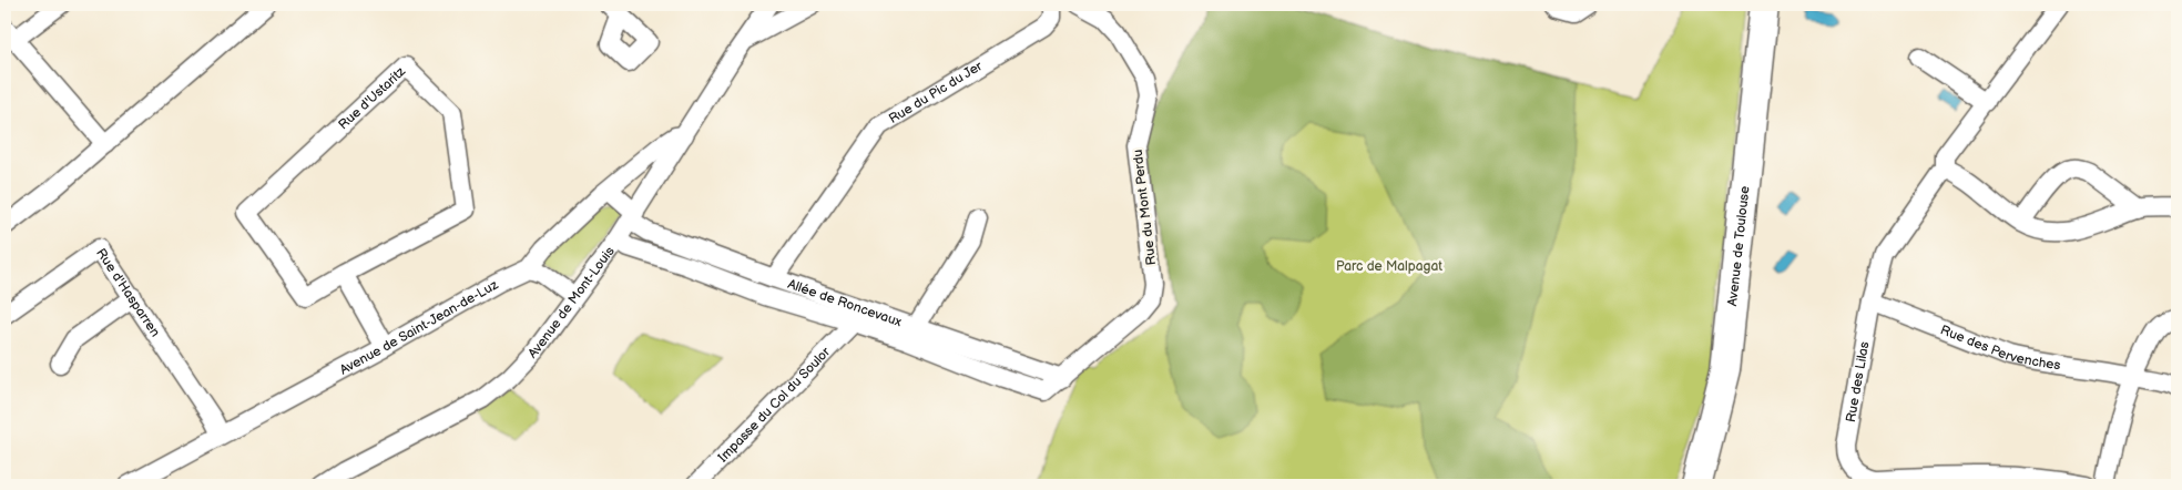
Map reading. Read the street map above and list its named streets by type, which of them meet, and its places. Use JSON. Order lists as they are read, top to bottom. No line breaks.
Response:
{"streets":{"main road":["Avenue de Toulouse"],"street":["Rue du Pic du Jer","Rue d'Ustaritz","Rue du Mont Perdu","Rue d'Hasparren","Avenue de Mont-Louis","Allée de Roncevaux","Avenue de Saint-Jean-de-Luz","Rue des Pervenches","Rue des Lilas","Impasse du Col du Soulor"]},"crossings":[["Rue du Pic du Jer","Allée de Roncevaux"],["Rue du Mont Perdu","Allée de Roncevaux"],["Rue d'Hasparren","Avenue de Saint-Jean-de-Luz"],["Avenue de Mont-Louis","Allée de Roncevaux"],["Avenue de Mont-Louis","Avenue de Saint-Jean-de-Luz"],["Allée de Roncevaux","Avenue de Saint-Jean-de-Luz"],["Allée de Roncevaux","Impasse du Col du Soulor"],["Rue des Pervenches","Rue des Lilas"]],"parks":["Parc de Malpagat"]}
